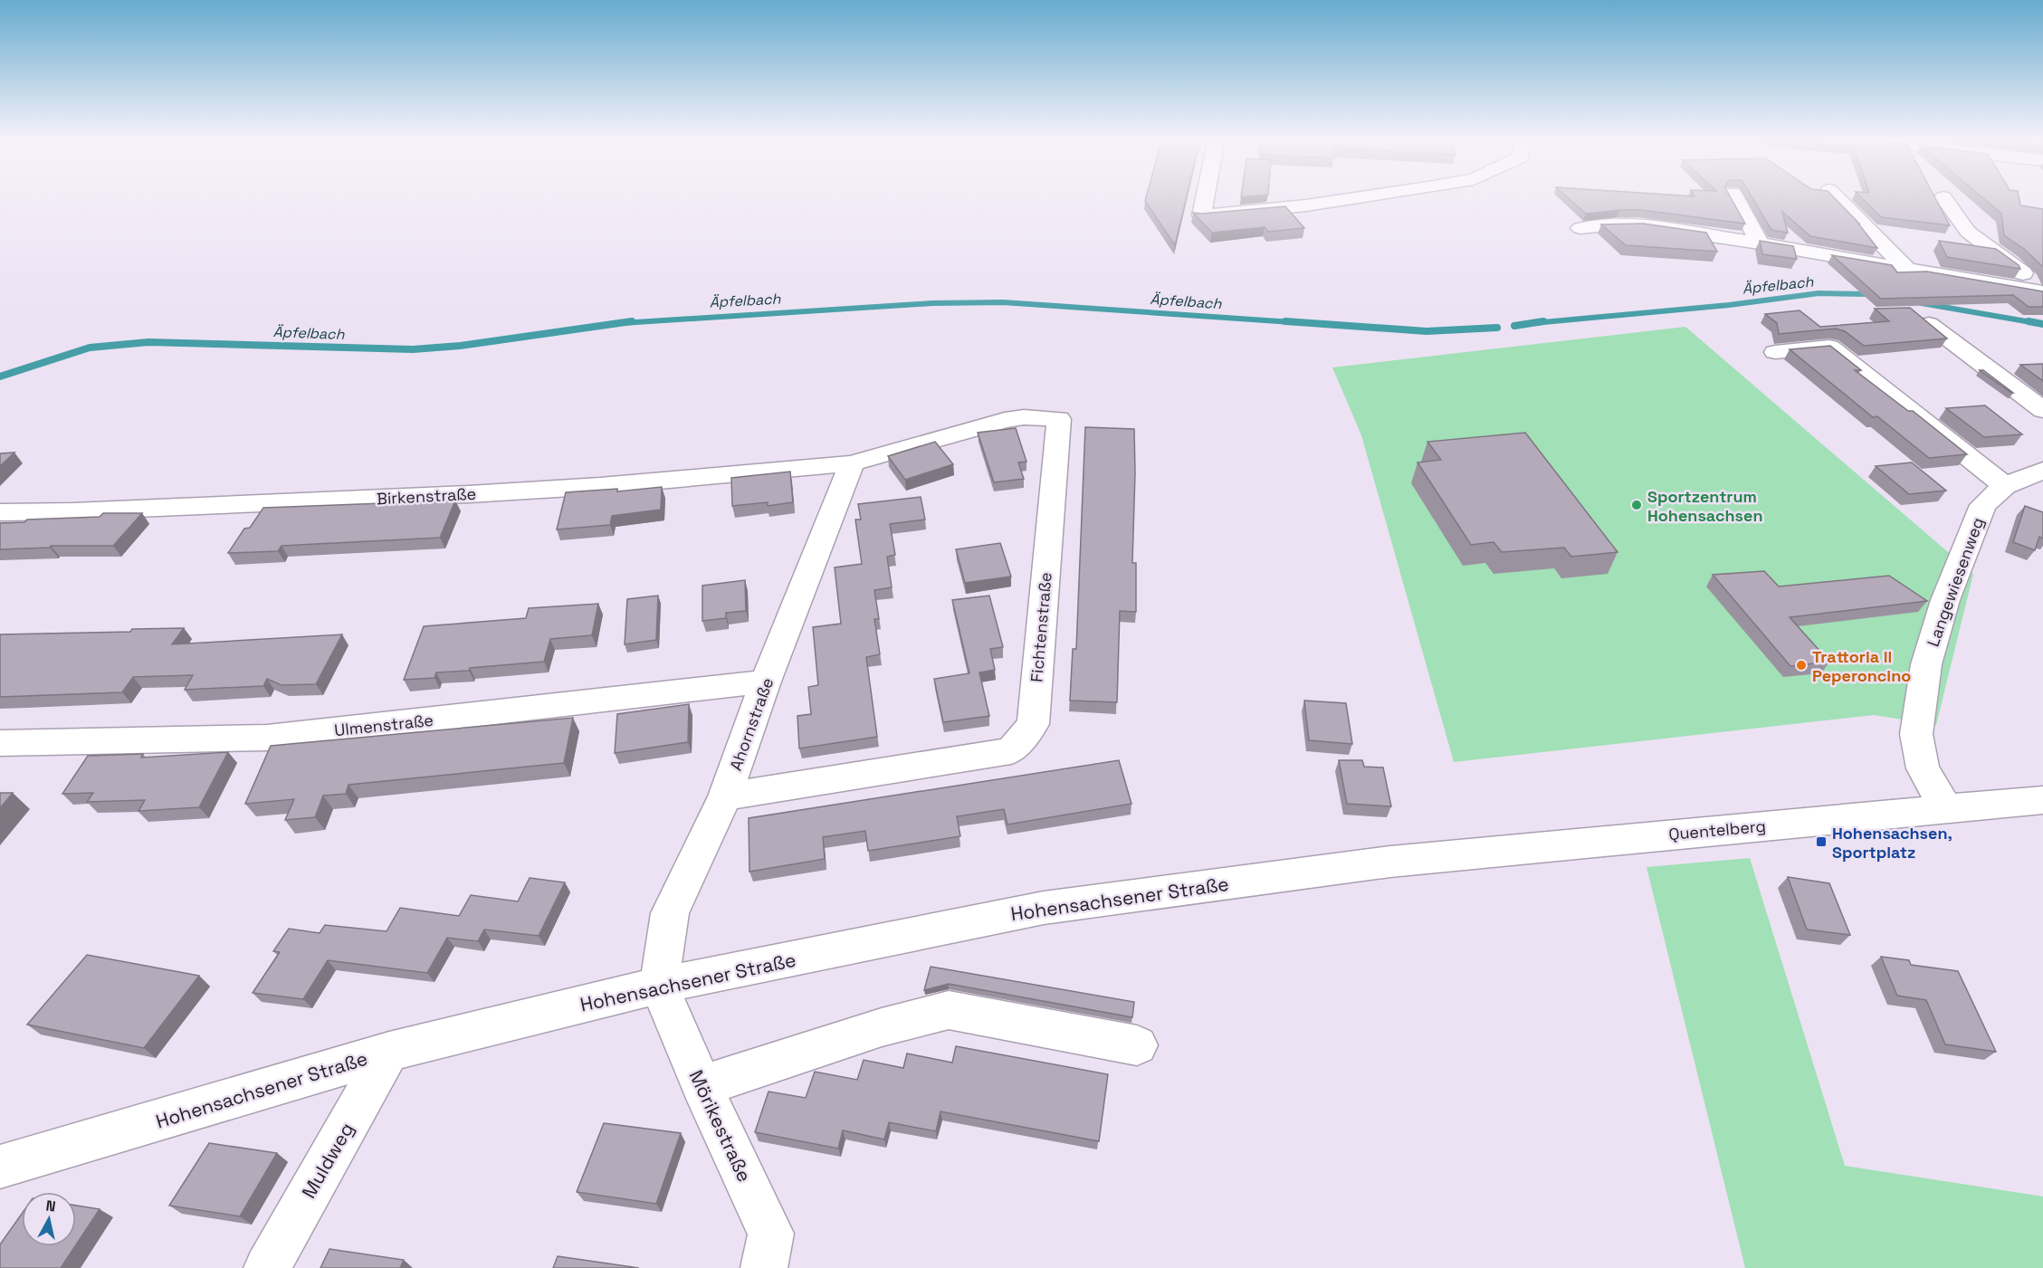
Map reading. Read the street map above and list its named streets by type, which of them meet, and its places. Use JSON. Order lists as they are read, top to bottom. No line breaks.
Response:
{"streets":{"street":["Birkenstraße","Langewiesenweg","Fichtenstraße","Ahornstraße","Ulmenstraße","Quentelberg","Hohensachsener Straße","Mörikestraße","Muldweg"]},"crossings":[["Birkenstraße","Fichtenstraße"],["Birkenstraße","Ahornstraße"],["Langewiesenweg","Quentelberg"],["Fichtenstraße","Ahornstraße"],["Ahornstraße","Ulmenstraße"],["Ahornstraße","Hohensachsener Straße"],["Ahornstraße","Mörikestraße"],["Quentelberg","Hohensachsener Straße"],["Hohensachsener Straße","Mörikestraße"],["Hohensachsener Straße","Muldweg"]],"water":["Äpfelbach"],"places":{"other":["Sportzentrum Hohensachsen","Trattoria il Peperoncino"],"transit":["Hohensachsen, Sportplatz"]},"north":"top"}
